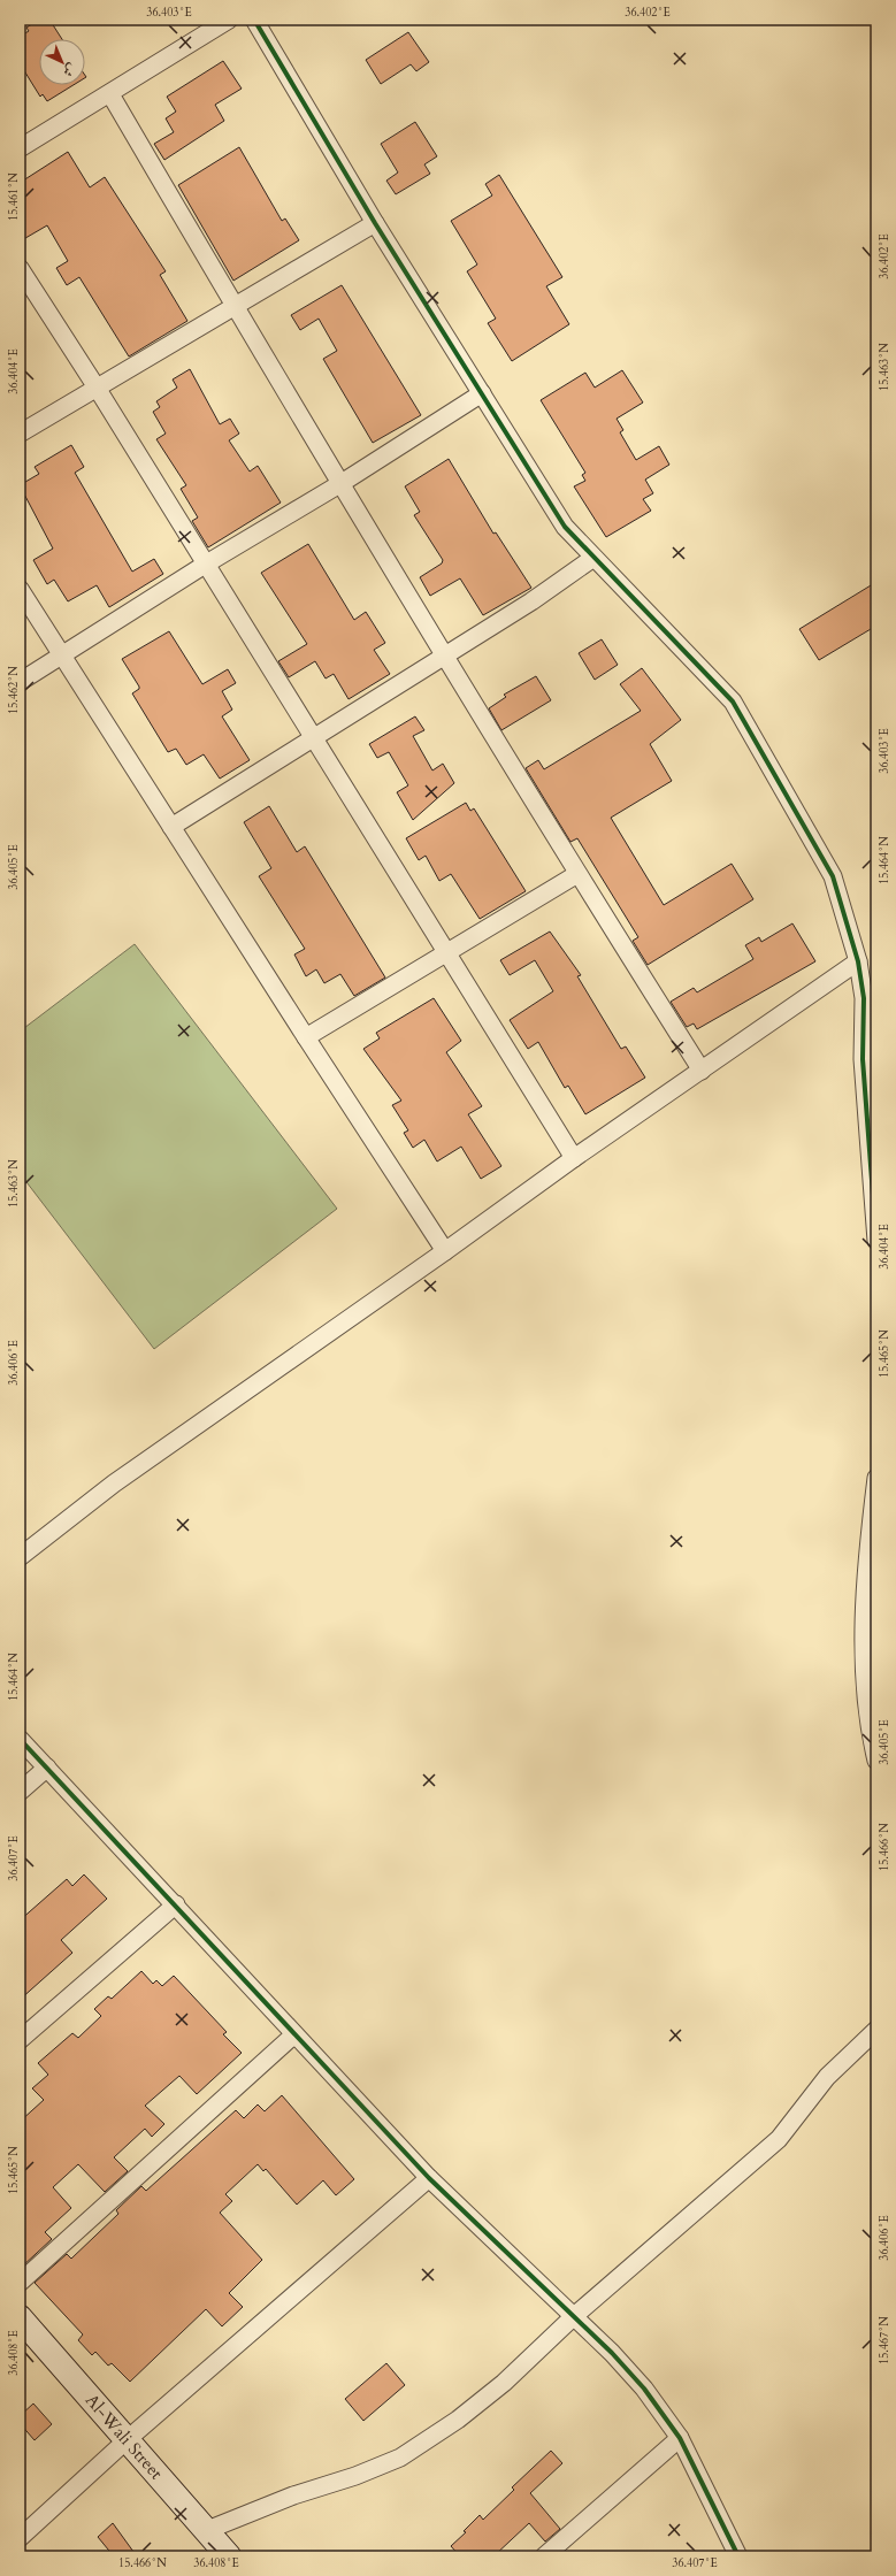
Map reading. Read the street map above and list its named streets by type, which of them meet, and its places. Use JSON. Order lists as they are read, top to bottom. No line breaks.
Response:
{"streets":{"main road":["Al-Wali Street"]},"north":"bottom right","coordinates":["36.403°E","36.402°E","15.461°N","15.463°N","36.404°E","15.462°N","15.464°N","36.405°E","15.465°N","36.406°E","15.466°N","36.407°E","15.467°N","36.408°E"]}
